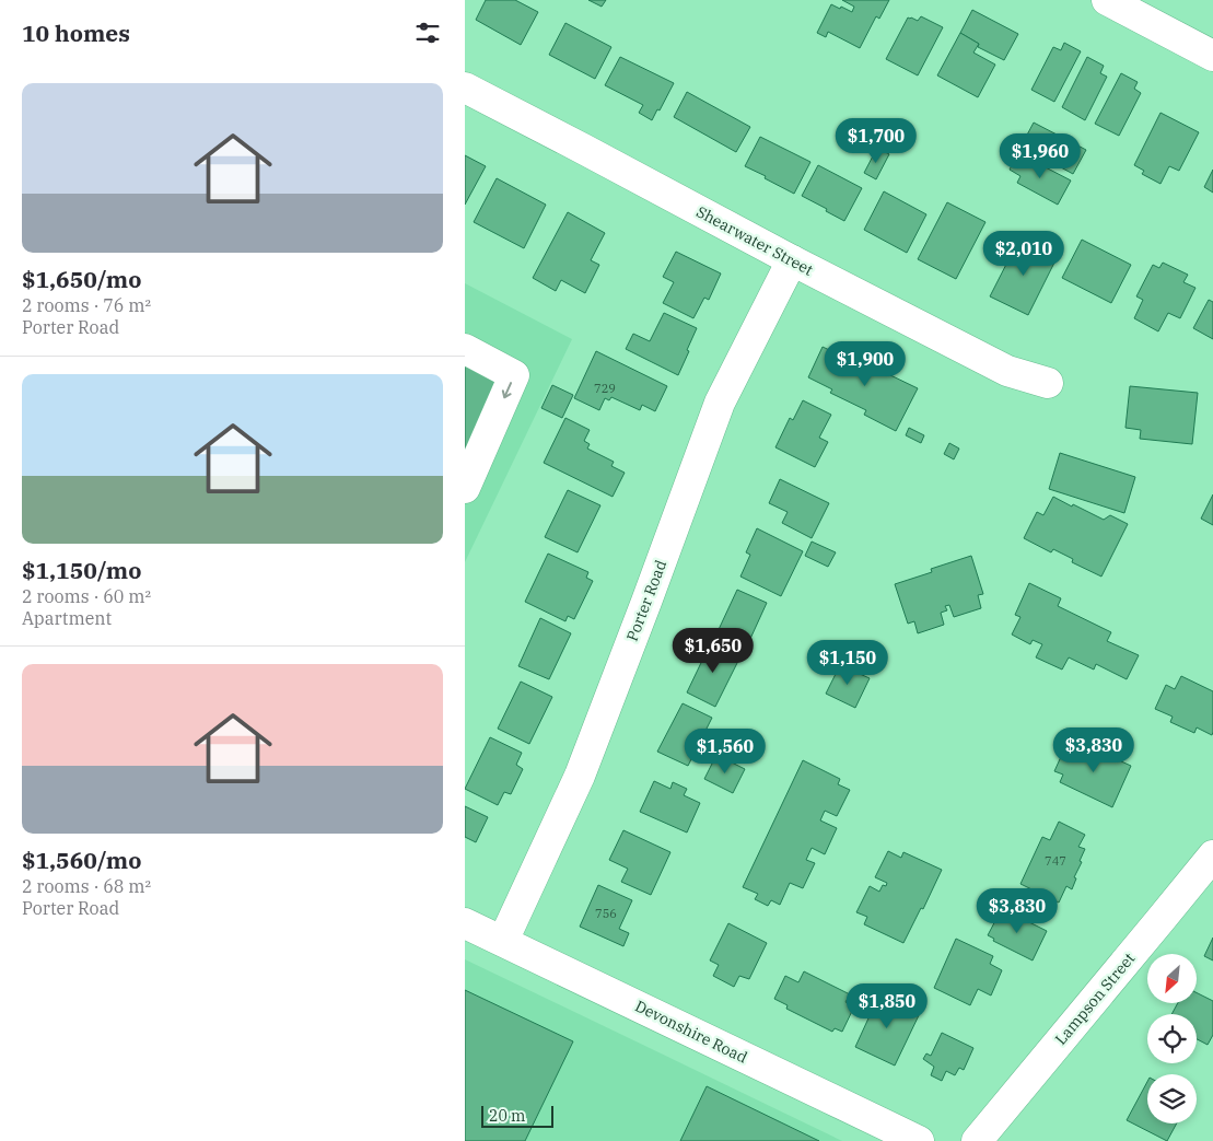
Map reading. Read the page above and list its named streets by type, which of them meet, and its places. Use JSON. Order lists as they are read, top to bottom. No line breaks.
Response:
{"streets":{"street":["Shearwater Street","Porter Road","Lampson Street","Devonshire Road"]},"crossings":[["Shearwater Street","Porter Road"],["Porter Road","Devonshire Road"]],"house_numbers":["729","747","756"],"scale_bar":"20 m","north":"bottom left","page":{"heading":"10 homes","list":[{"name":"$1,650/mo","note":"2 rooms · 76 m² · Porter Road"},{"name":"$1,150/mo","note":"2 rooms · 60 m² · Apartment"},{"name":"$1,560/mo","note":"2 rooms · 68 m² · Porter Road"}],"price":["$1,700","$1,960","$2,010","$1,900","$1,650","$1,150","$3,830","$1,560","$3,830","$1,850"],"scale":"20 m"}}
